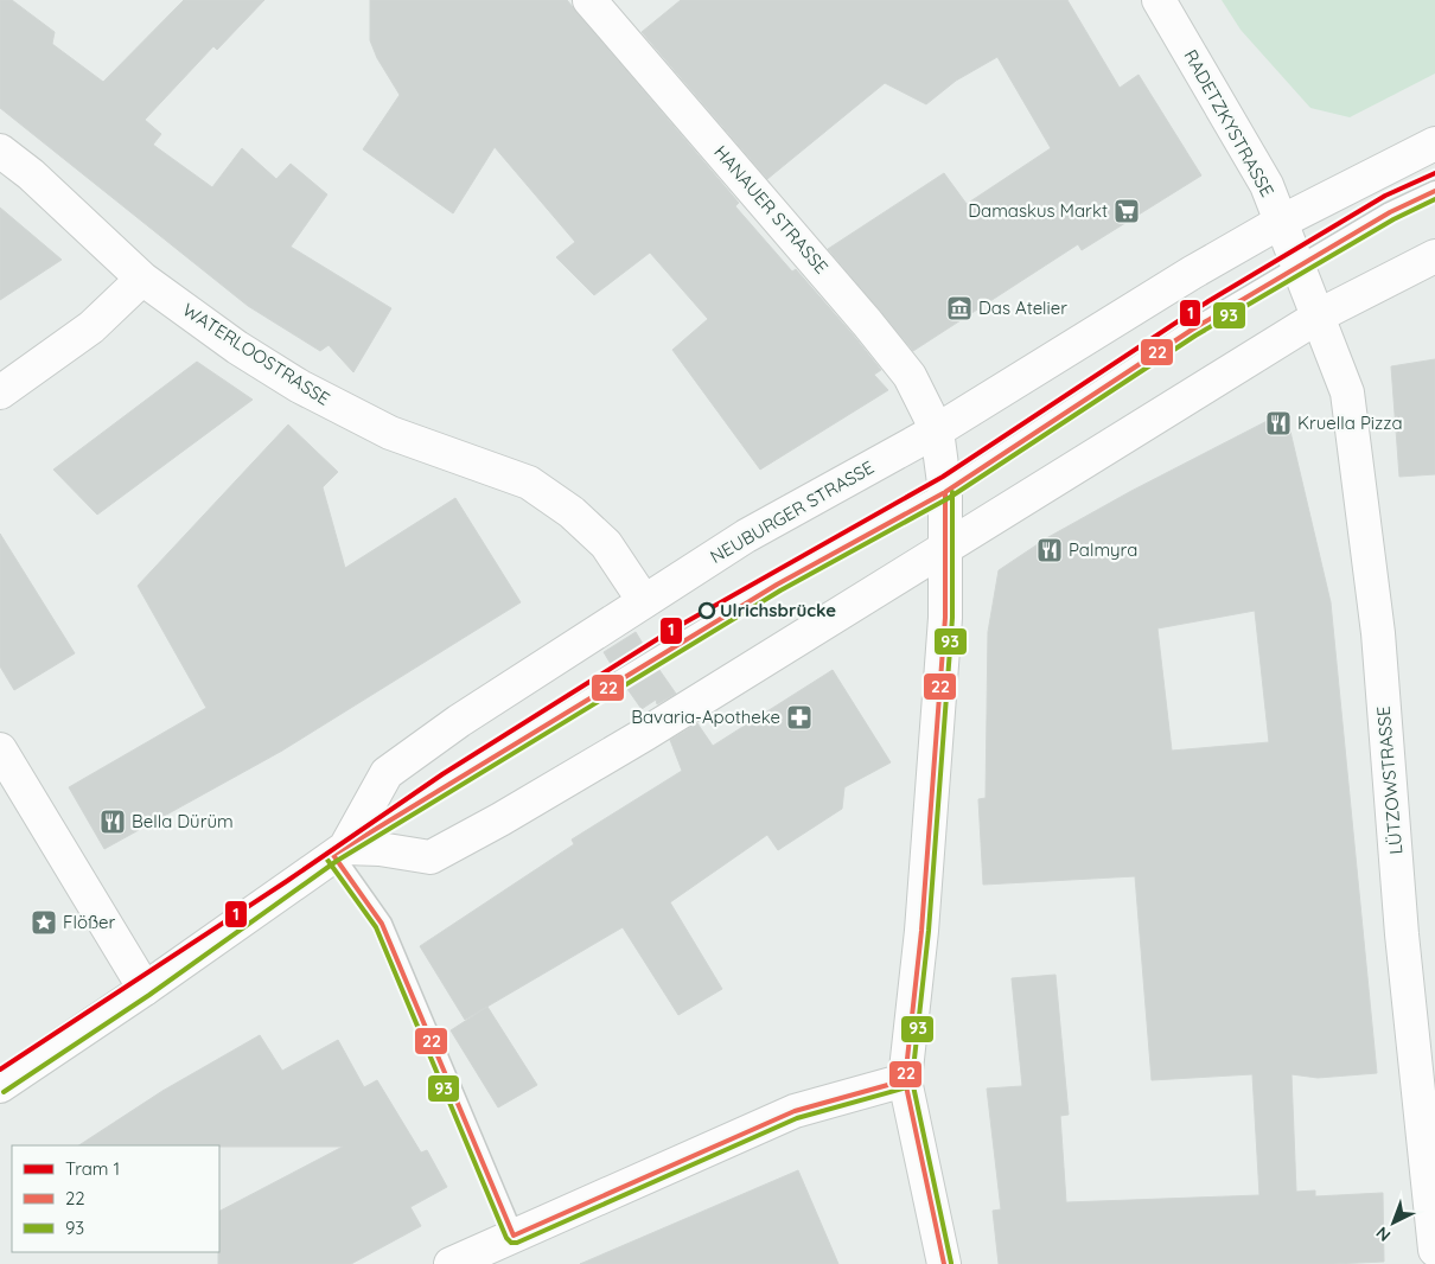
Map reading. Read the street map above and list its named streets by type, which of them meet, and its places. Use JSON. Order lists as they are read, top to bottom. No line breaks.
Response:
{"streets":{"street":["RADETZKYSTRASSE","HANAUER STRASSE","WATERLOOSTRASSE","NEUBURGER STRASSE","LÜTZOWSTRASSE"]},"crossings":[["RADETZKYSTRASSE","NEUBURGER STRASSE"],["RADETZKYSTRASSE","LÜTZOWSTRASSE"],["HANAUER STRASSE","NEUBURGER STRASSE"],["WATERLOOSTRASSE","NEUBURGER STRASSE"]],"places":{"supermarket":["Damaskus Markt"],"museum":["Das Atelier"],"restaurant":["Kruella Pizza","Palmyra","Bella Dürüm"],"other":["Ulrichsbrücke"],"pharmacy":["Bavaria-Apotheke"],"place":["Flößer"]},"lines":["tram line 1","transit line 22","transit line 93"],"legend":["Tram 1","22","93"],"north":"bottom left"}
